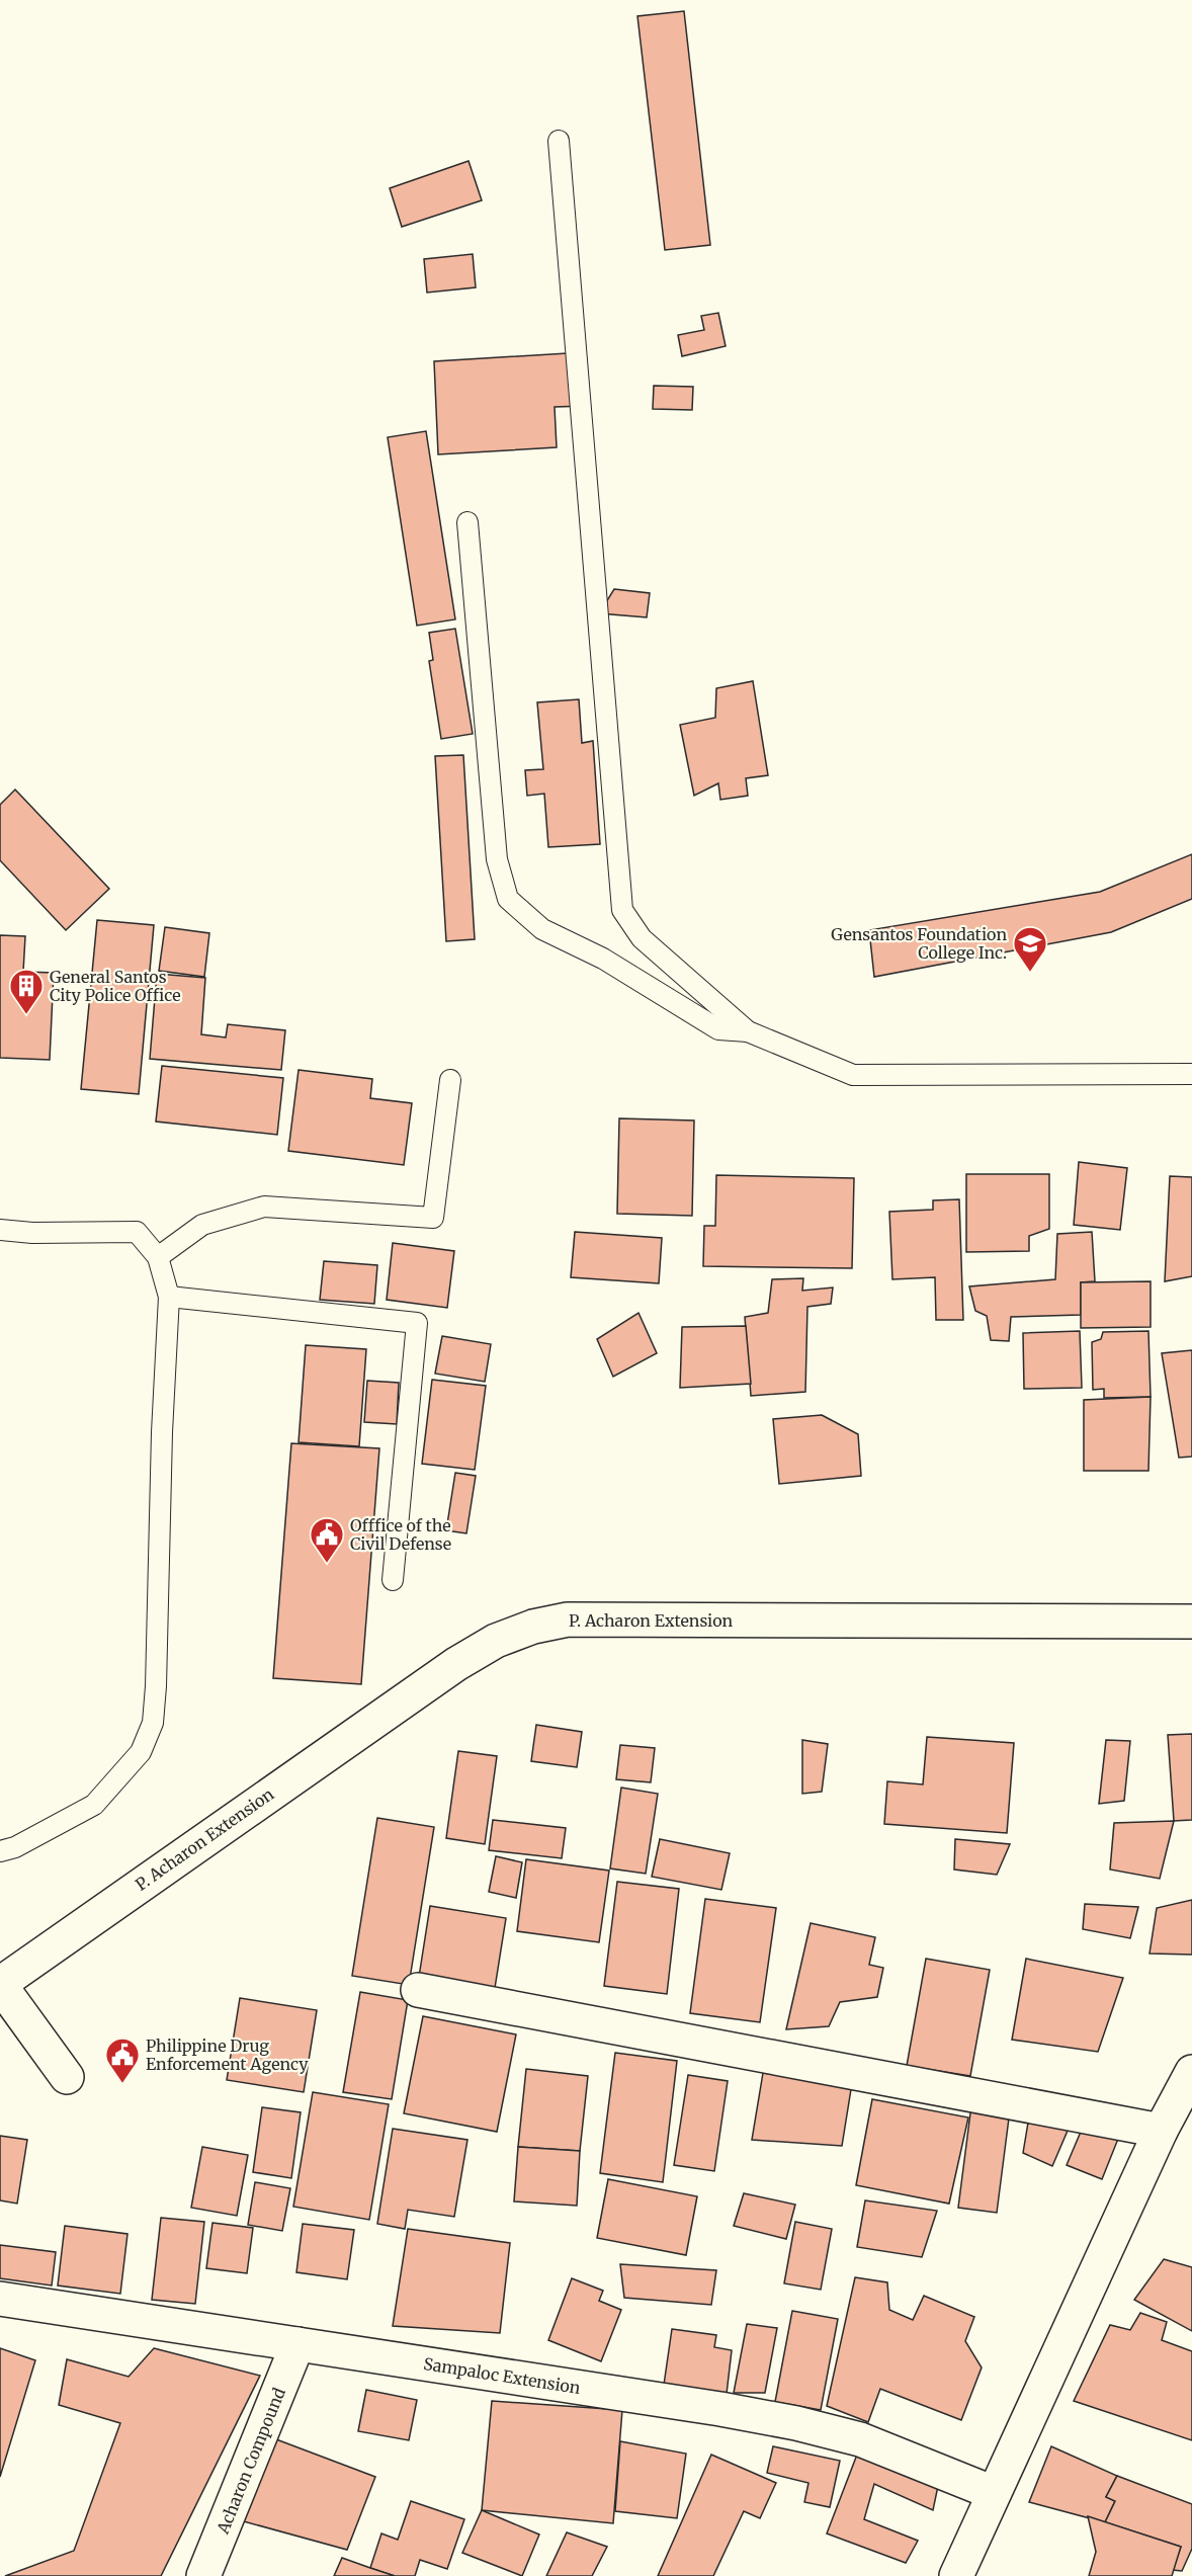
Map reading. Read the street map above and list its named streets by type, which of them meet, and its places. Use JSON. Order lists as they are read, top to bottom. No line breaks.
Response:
{"streets":{"street":["P. Acharon Extension","Sampaloc Extension","Acharon Compound"]},"crossings":[["Sampaloc Extension","Acharon Compound"]],"places":{"school or university":["Gensantos Foundation College Inc."],"building":["General Santos City Police Office"],"public building":["Offfice of the Civil Defense","Philippine Drug Enforcement Agency"]}}
